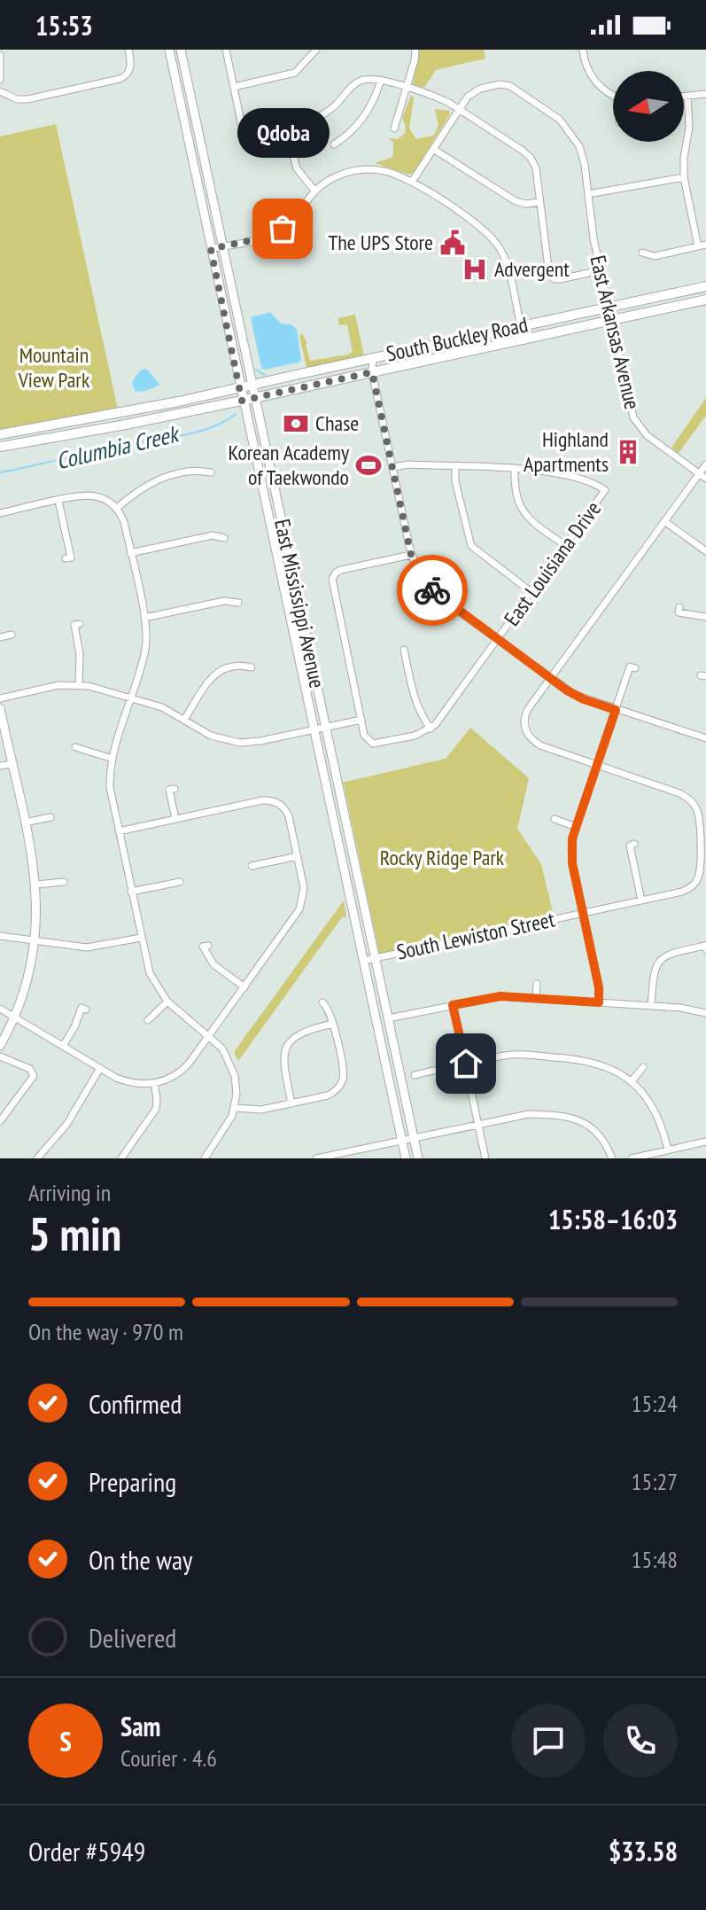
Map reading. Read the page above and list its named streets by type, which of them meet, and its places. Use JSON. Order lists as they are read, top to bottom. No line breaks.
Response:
{"streets":{"main road":["South Buckley Road","East Mississippi Avenue"],"street":["East Arkansas Avenue","East Louisiana Drive","South Lewiston Street"]},"crossings":[["East Arkansas Avenue","South Buckley Road"],["South Buckley Road","East Mississippi Avenue"],["East Mississippi Avenue","South Lewiston Street"]],"water":["Columbia Creek"],"parks":["Mountain View Park","Rocky Ridge Park"],"places":{"other":["Qdoba"],"public building":["The UPS Store"],"hospital":["Advergent"],"bank":["Chase"],"building":["Highland Apartments"],"sports":["Korean Academy of Taekwondo"]},"north":"left","page":{"status":"15:53","bubble":"Qdoba","heading":["5 min","Arriving in","15:58–16:03"],"panel":["Sam","Courier · 4.6","Order #5949","$33.58"],"bar":"On the way · 970 m","list":[["Confirmed","15:24"],["Preparing","15:27"],["On the way","15:48"],"Delivered"],"round":"S"}}
